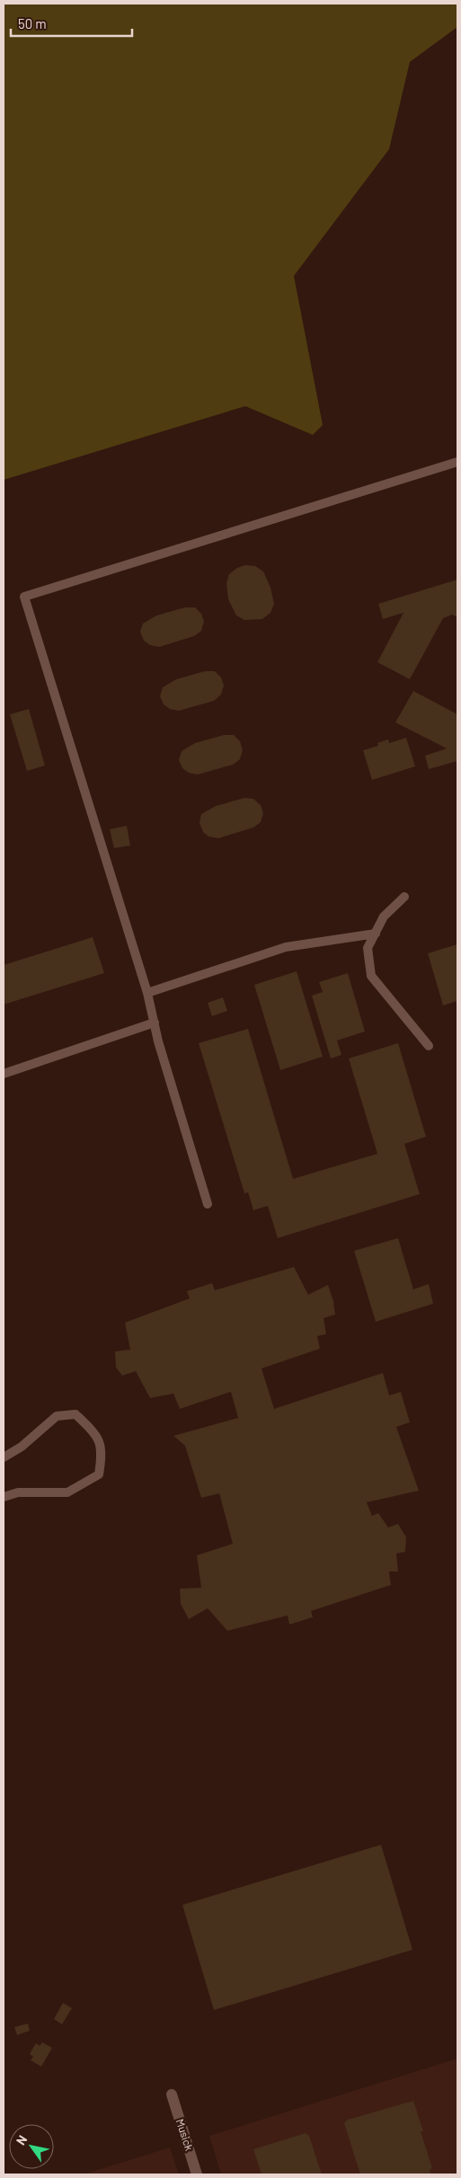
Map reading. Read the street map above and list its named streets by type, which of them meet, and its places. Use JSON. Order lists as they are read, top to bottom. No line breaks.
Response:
{"streets":{"street":["Musick"]},"scale_bar":"50 m","north":"top left"}
